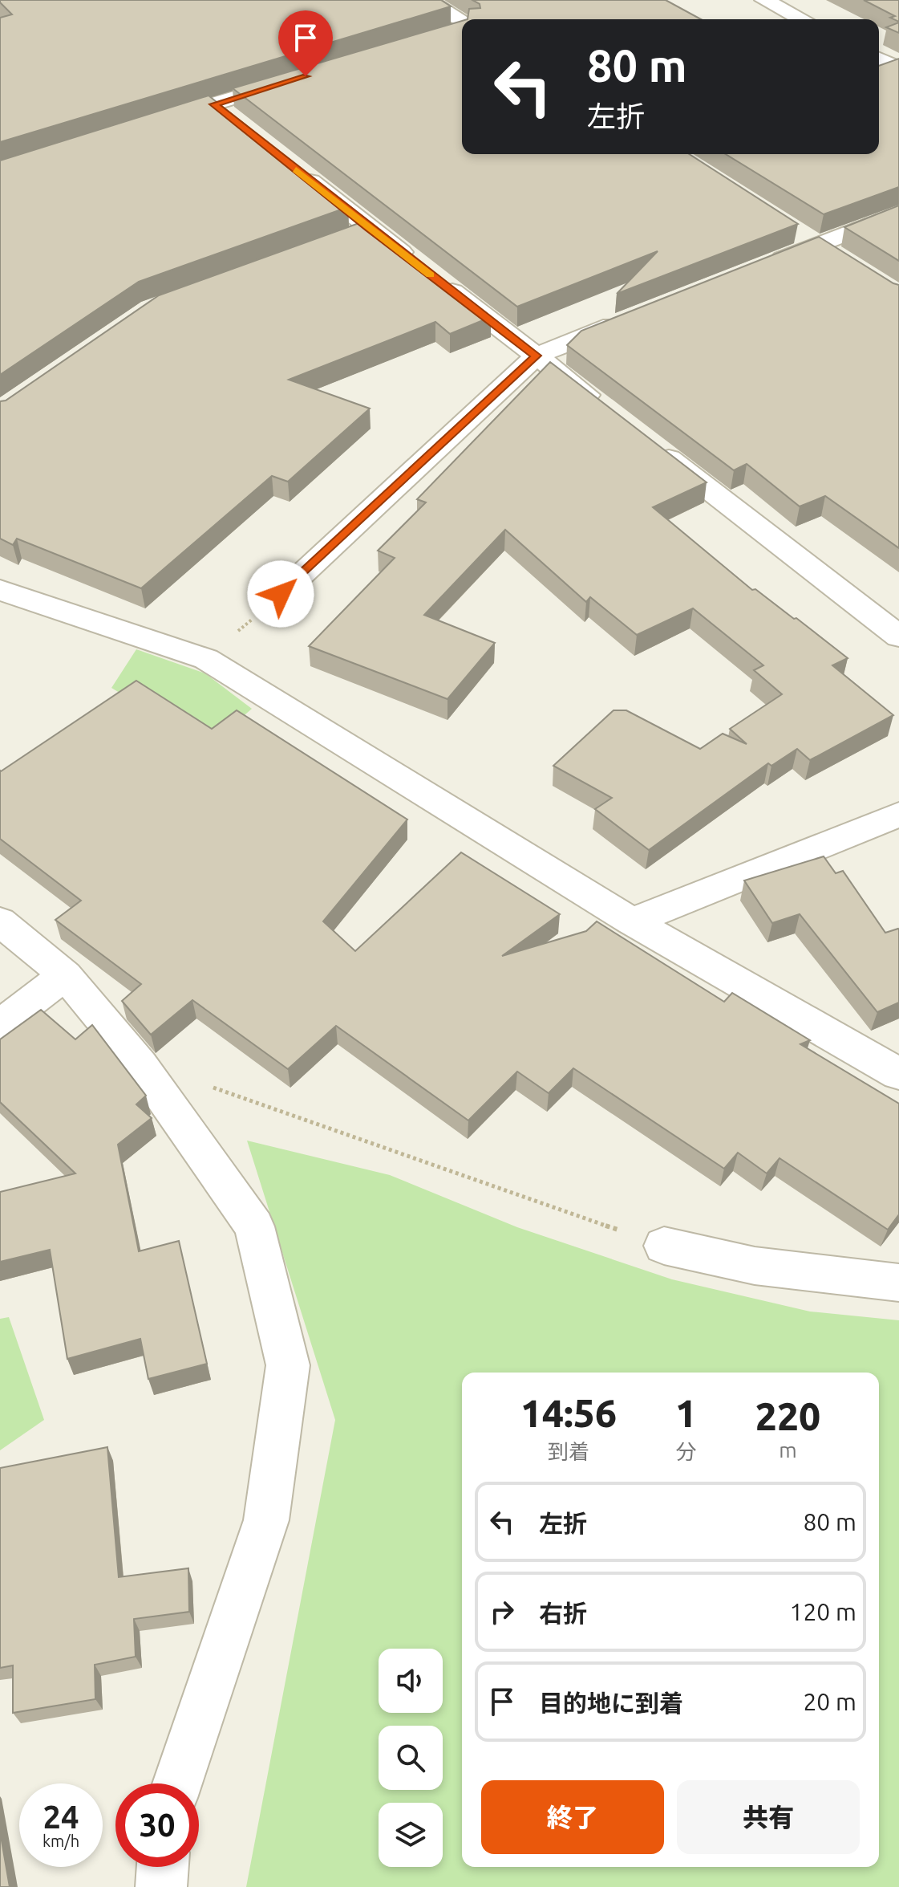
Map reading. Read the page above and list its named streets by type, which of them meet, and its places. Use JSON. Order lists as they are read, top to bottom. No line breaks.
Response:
{"page":{"turn":["80 m","左折"],"eta":["14:56","到着","1","分","220","m"],"list":[{"name":"左折","value":"80 m"},{"name":"右折","value":"120 m"},{"name":"目的地に到着","value":"20 m"}],"buttons":["終了","共有"],"speed":"24 km/h","limit":"30"}}
